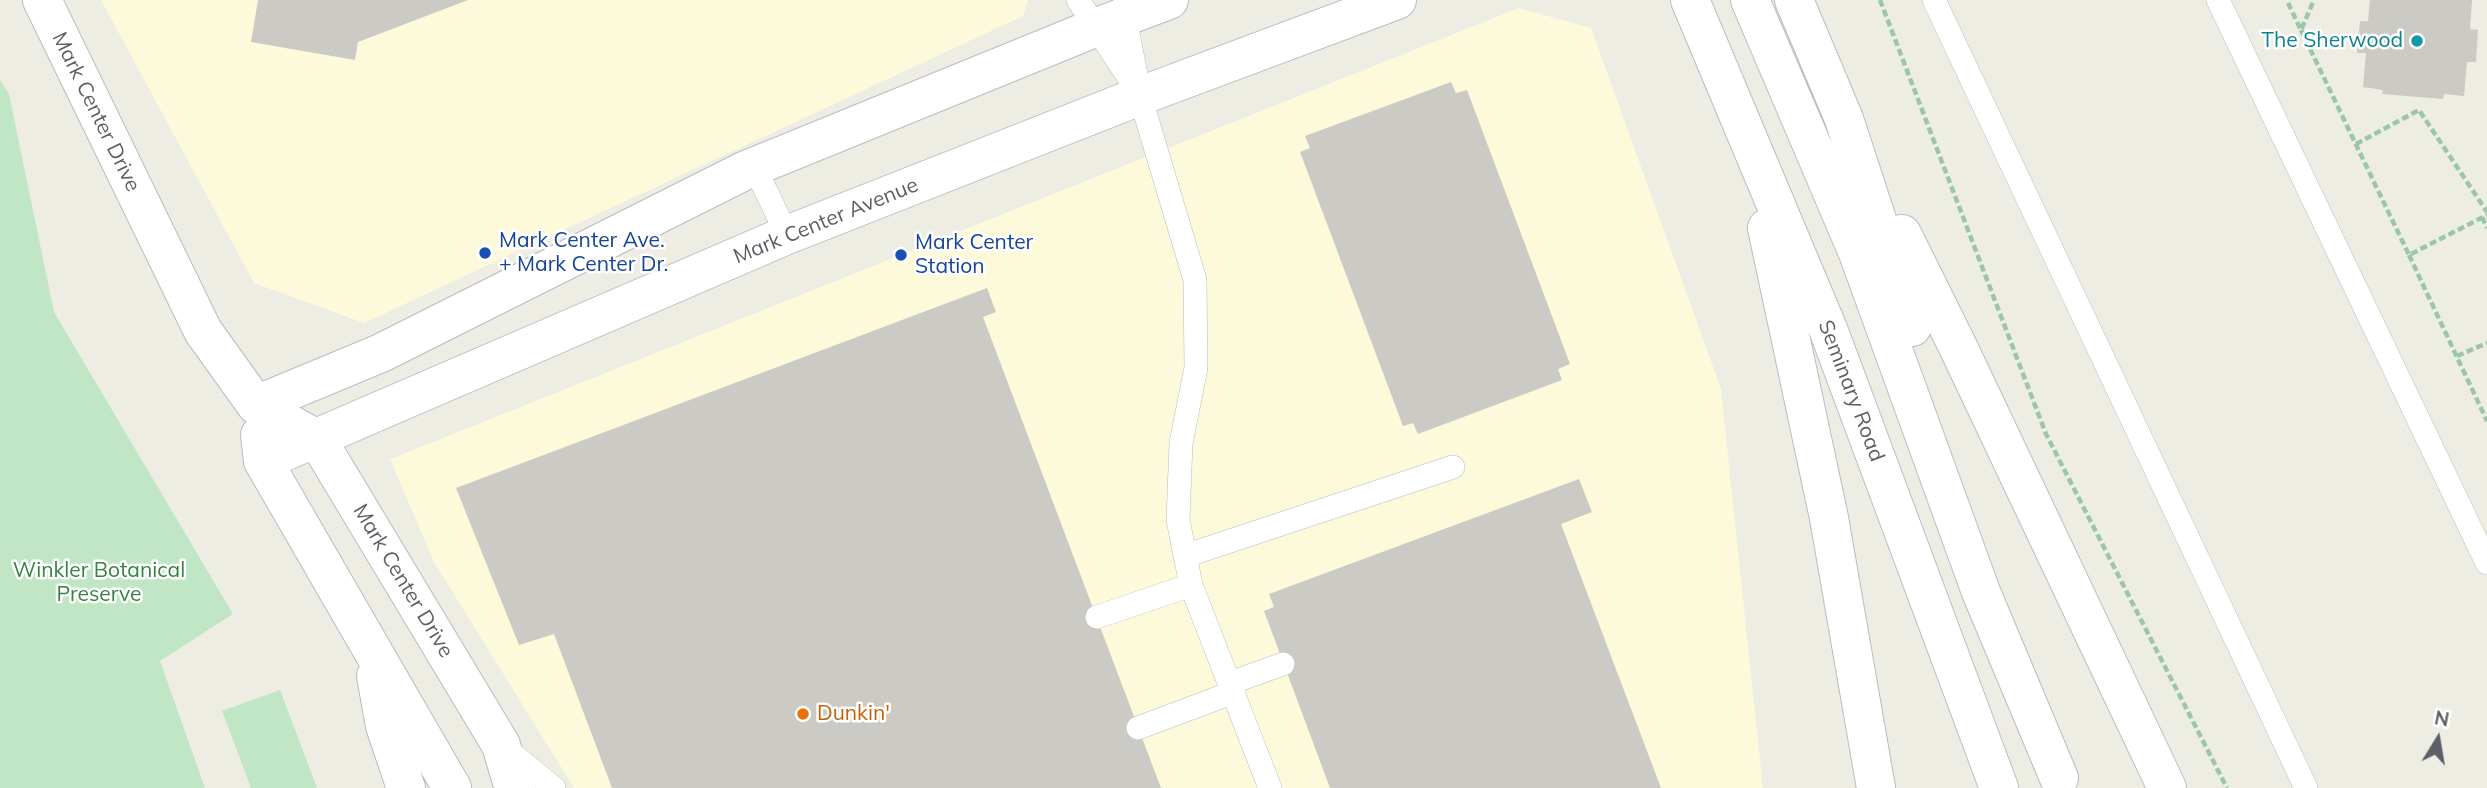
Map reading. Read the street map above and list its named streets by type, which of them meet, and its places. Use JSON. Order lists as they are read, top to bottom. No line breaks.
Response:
{"streets":{"main road":["Mark Center Drive","Mark Center Avenue","Seminary Road"]},"crossings":[["Mark Center Drive","Mark Center Avenue"]],"parks":["Winkler Botanical Preserve"],"places":["The Sherwood","Mark Center Ave. + Mark Center Dr.","Mark Center Station","Dunkin'"],"north":"top"}
